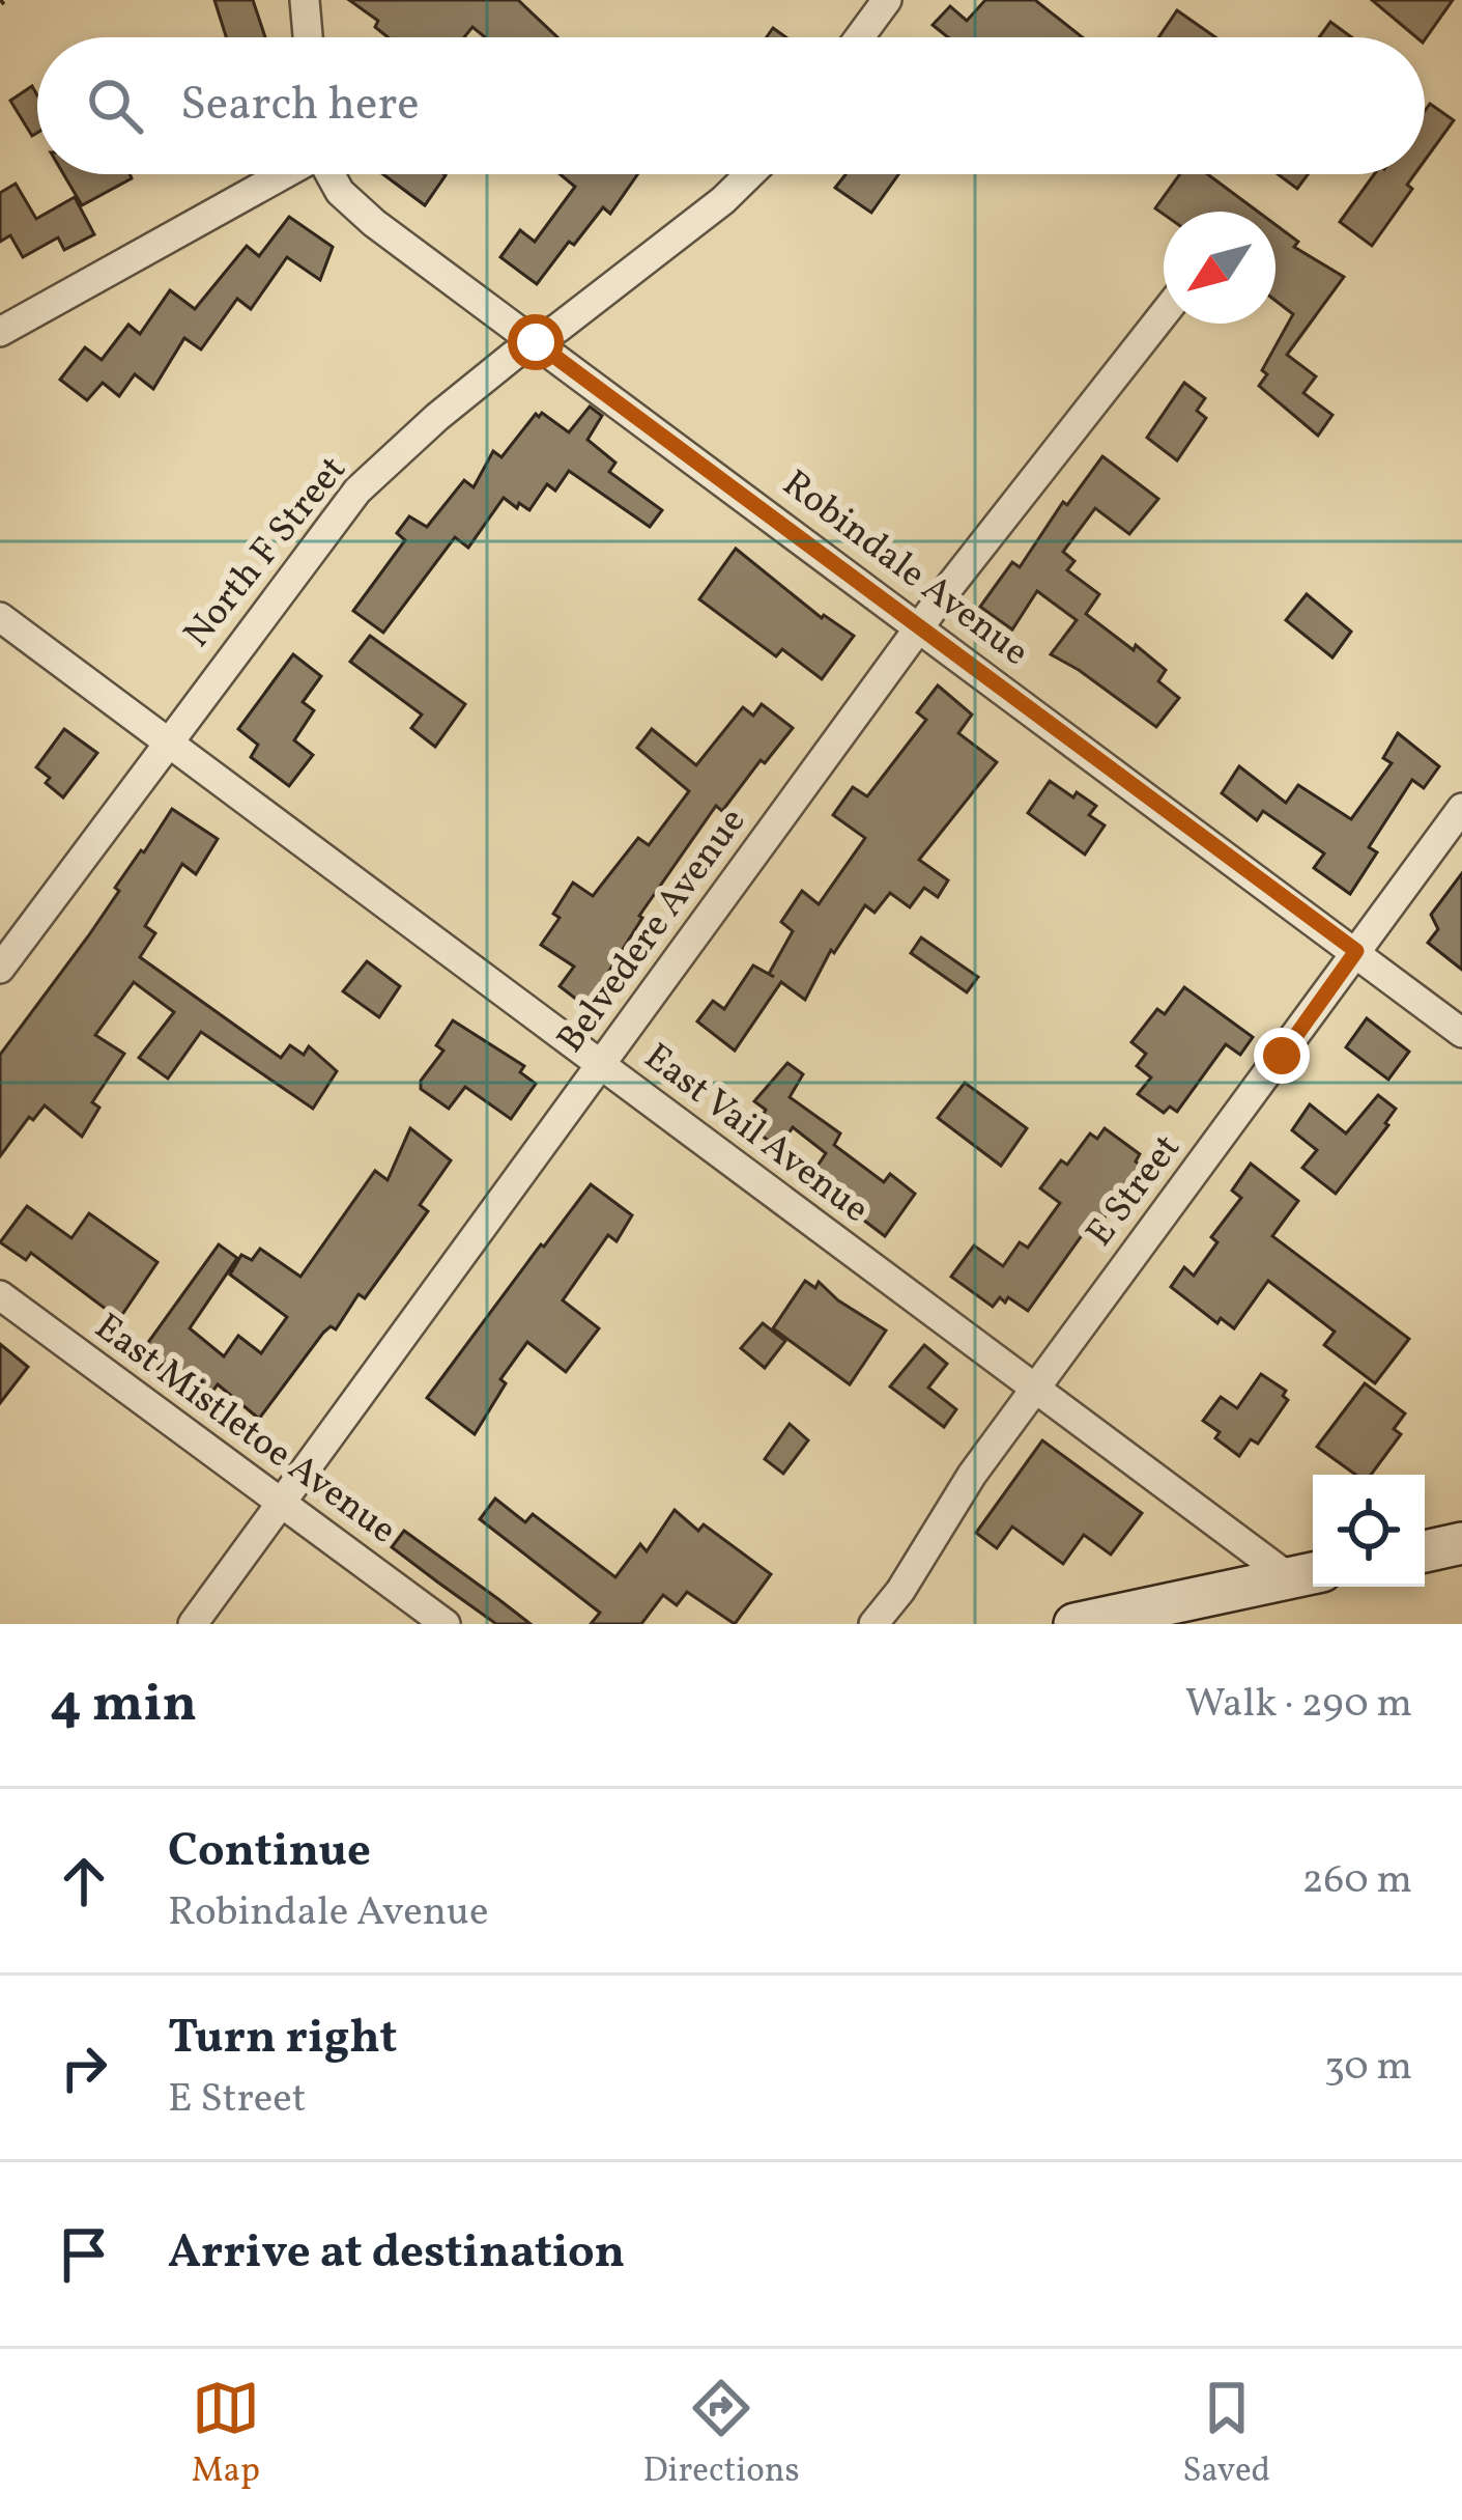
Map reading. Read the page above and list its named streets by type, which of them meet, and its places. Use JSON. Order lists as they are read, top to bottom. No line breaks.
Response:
{"streets":{"street":["North F Street","Robindale Avenue","Belvedere Avenue","East Vail Avenue","E Street","East Mistletoe Avenue"]},"crossings":[["North F Street","Robindale Avenue"],["North F Street","East Vail Avenue"],["Robindale Avenue","Belvedere Avenue"],["Robindale Avenue","E Street"],["Belvedere Avenue","East Vail Avenue"],["Belvedere Avenue","East Mistletoe Avenue"],["East Vail Avenue","E Street"]],"north":"bottom left","page":{"search":"Search here","heading":["4 min","Walk · 290 m"],"list":[["Continue","Robindale Avenue","260 m"],["Turn right","E Street","30 m"],"Arrive at destination"],"nav":["Map","Directions","Saved"]}}
